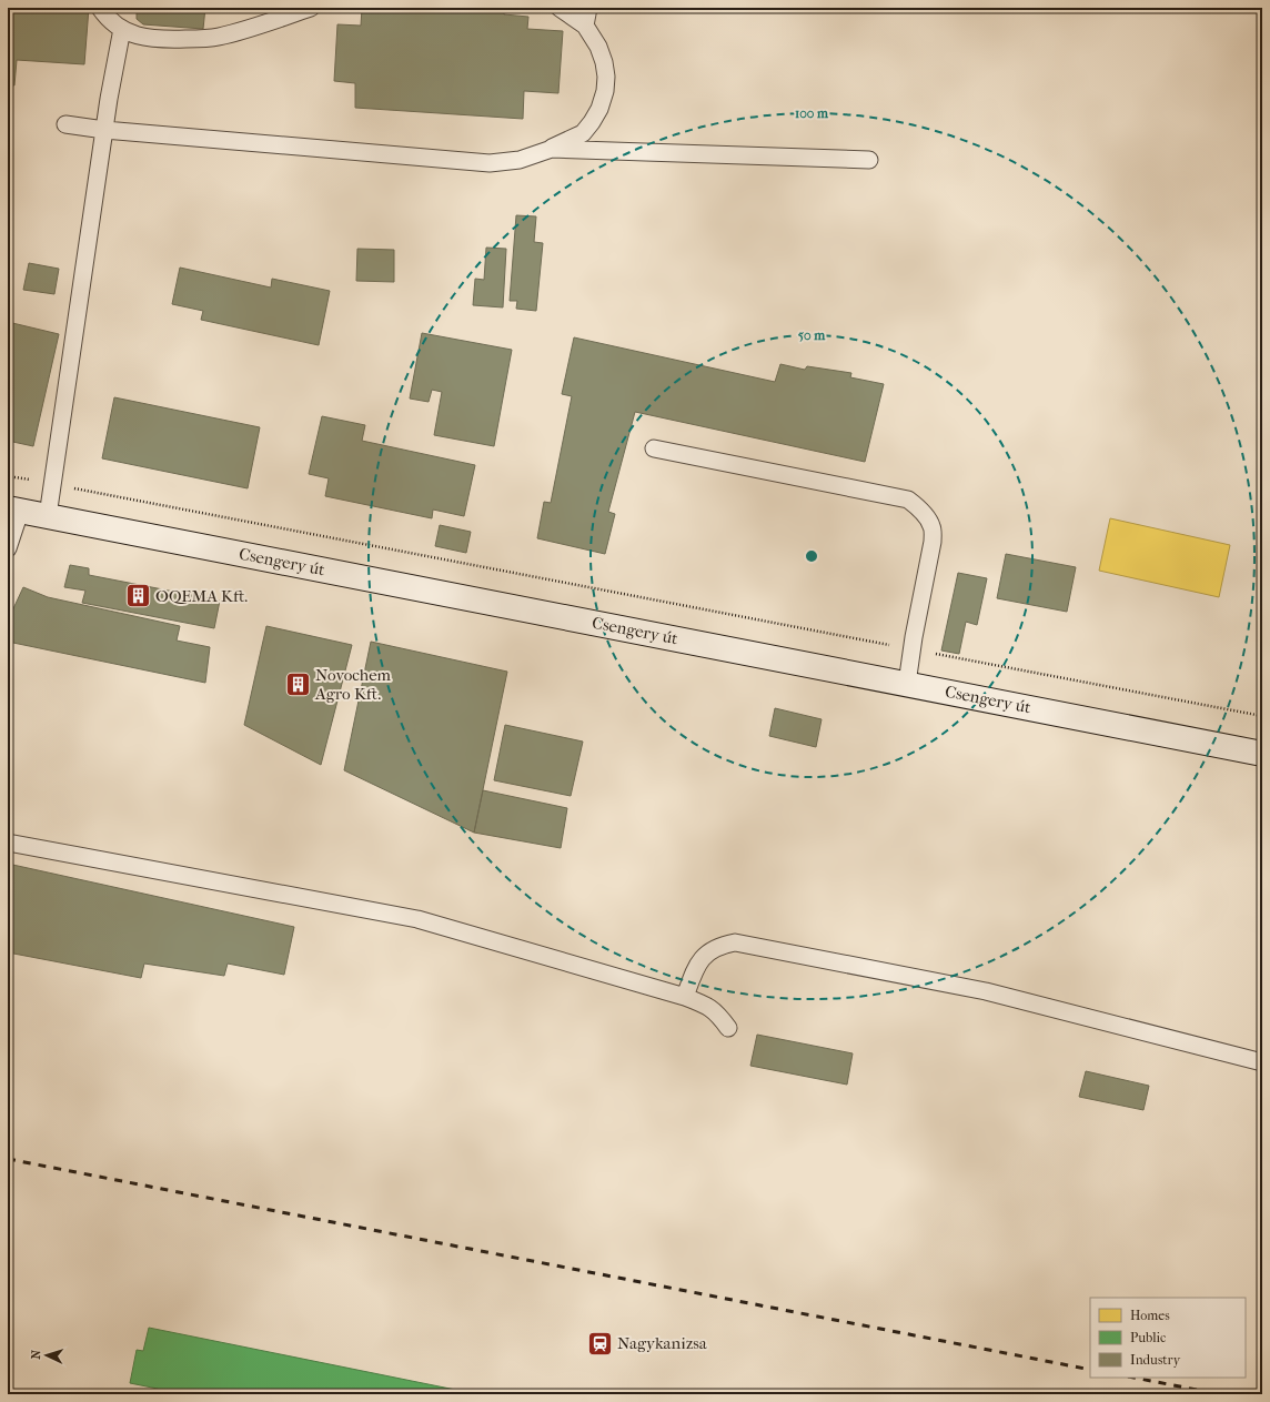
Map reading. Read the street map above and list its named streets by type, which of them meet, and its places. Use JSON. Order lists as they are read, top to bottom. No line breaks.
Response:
{"streets":{"main road":["Csengery út"]},"places":{"building":["OQEMA Kft.","Novochem Agro Kft."],"station":["Nagykanizsa"]},"legend":["Homes","Public","Industry"],"north":"left","rings":["100 m","50 m"]}
